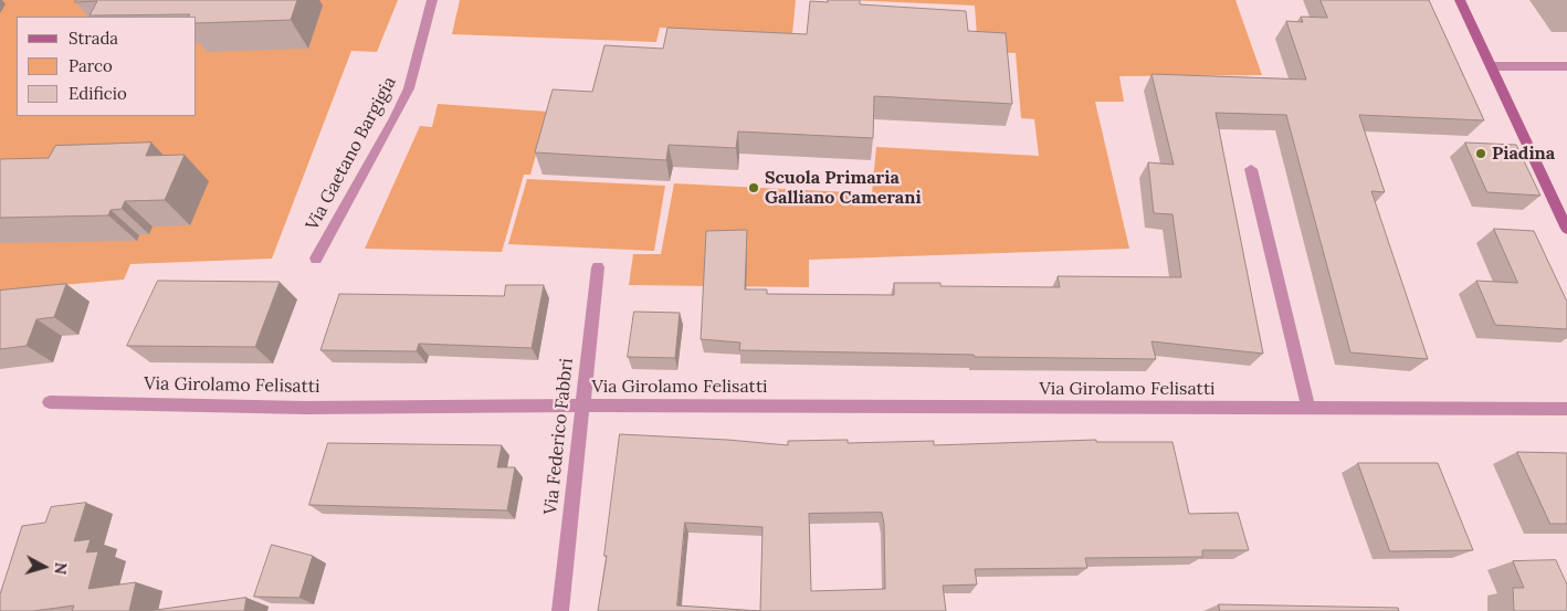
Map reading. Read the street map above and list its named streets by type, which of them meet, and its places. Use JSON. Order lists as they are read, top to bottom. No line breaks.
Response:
{"streets":{"street":["Via Gaetano Bargigia","Via Girolamo Felisatti","Via Federico Fabbri"]},"crossings":[["Via Girolamo Felisatti","Via Federico Fabbri"]],"places":["Piadina","Scuola Primaria Galliano Camerani"],"legend":["Strada","Parco","Edificio"],"north":"right"}
